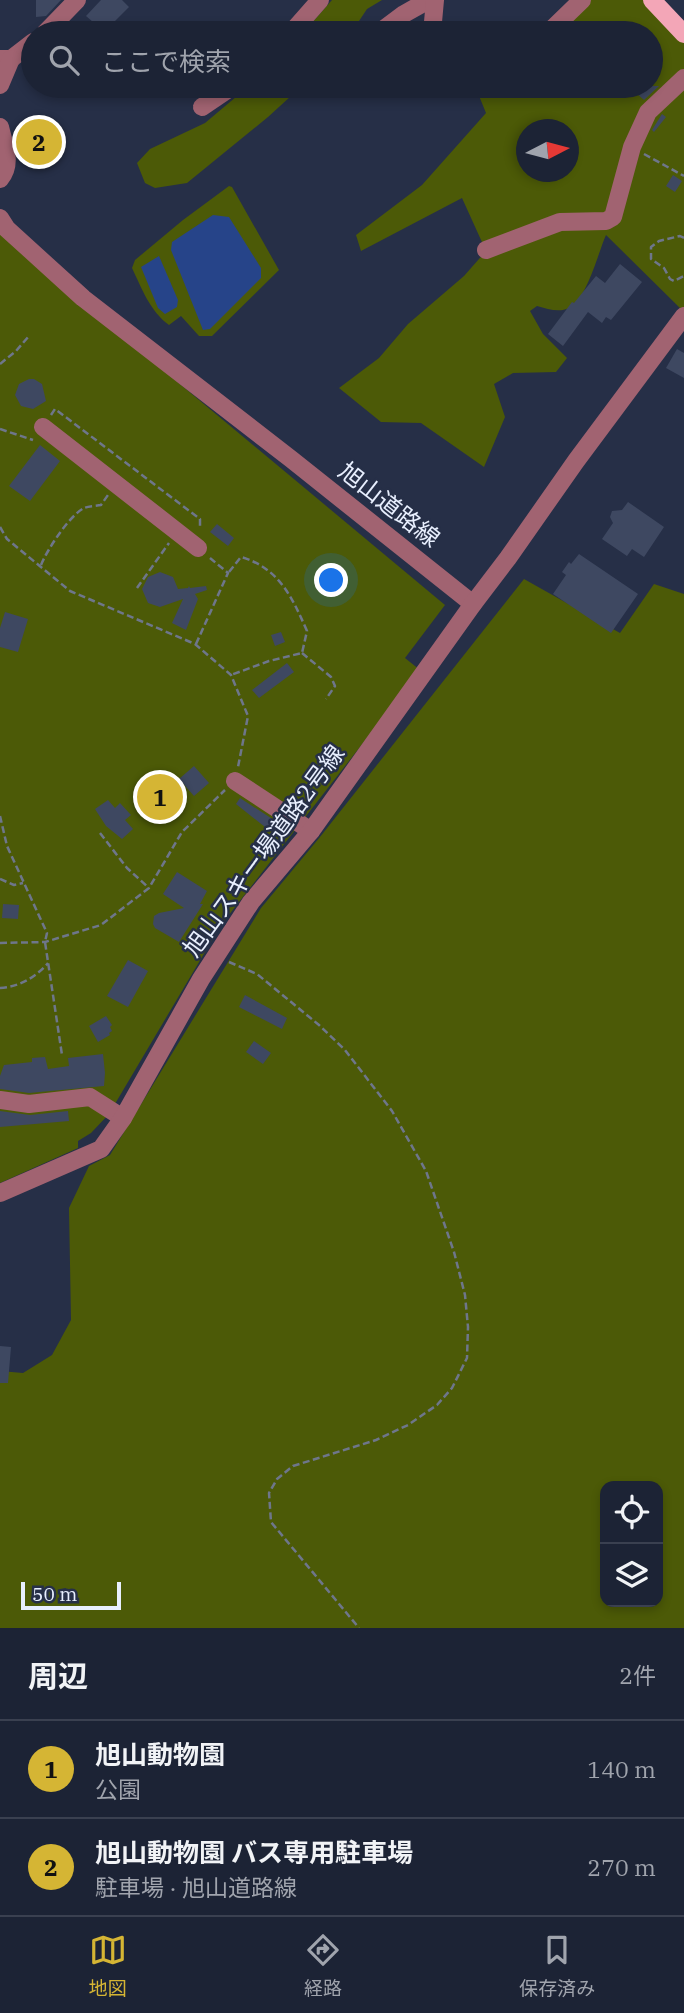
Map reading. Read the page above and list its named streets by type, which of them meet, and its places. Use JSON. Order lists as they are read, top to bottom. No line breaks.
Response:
{"streets":{"street":["旭山道路線","旭山スキー場道路2号線"]},"crossings":[["旭山道路線","旭山スキー場道路2号線"]],"scale_bar":"50 m","north":"right","page":{"search":"ここで検索","pins":["2","1"],"scale":"50 m","heading":["周辺","2件"],"list":[{"mark":"1","name":"旭山動物園","note":"公園","value":"140 m"},{"mark":"2","name":"旭山動物園 バス専用駐車場","note":"駐車場 · 旭山道路線","value":"270 m"}],"nav":["地図","経路","保存済み"]}}
